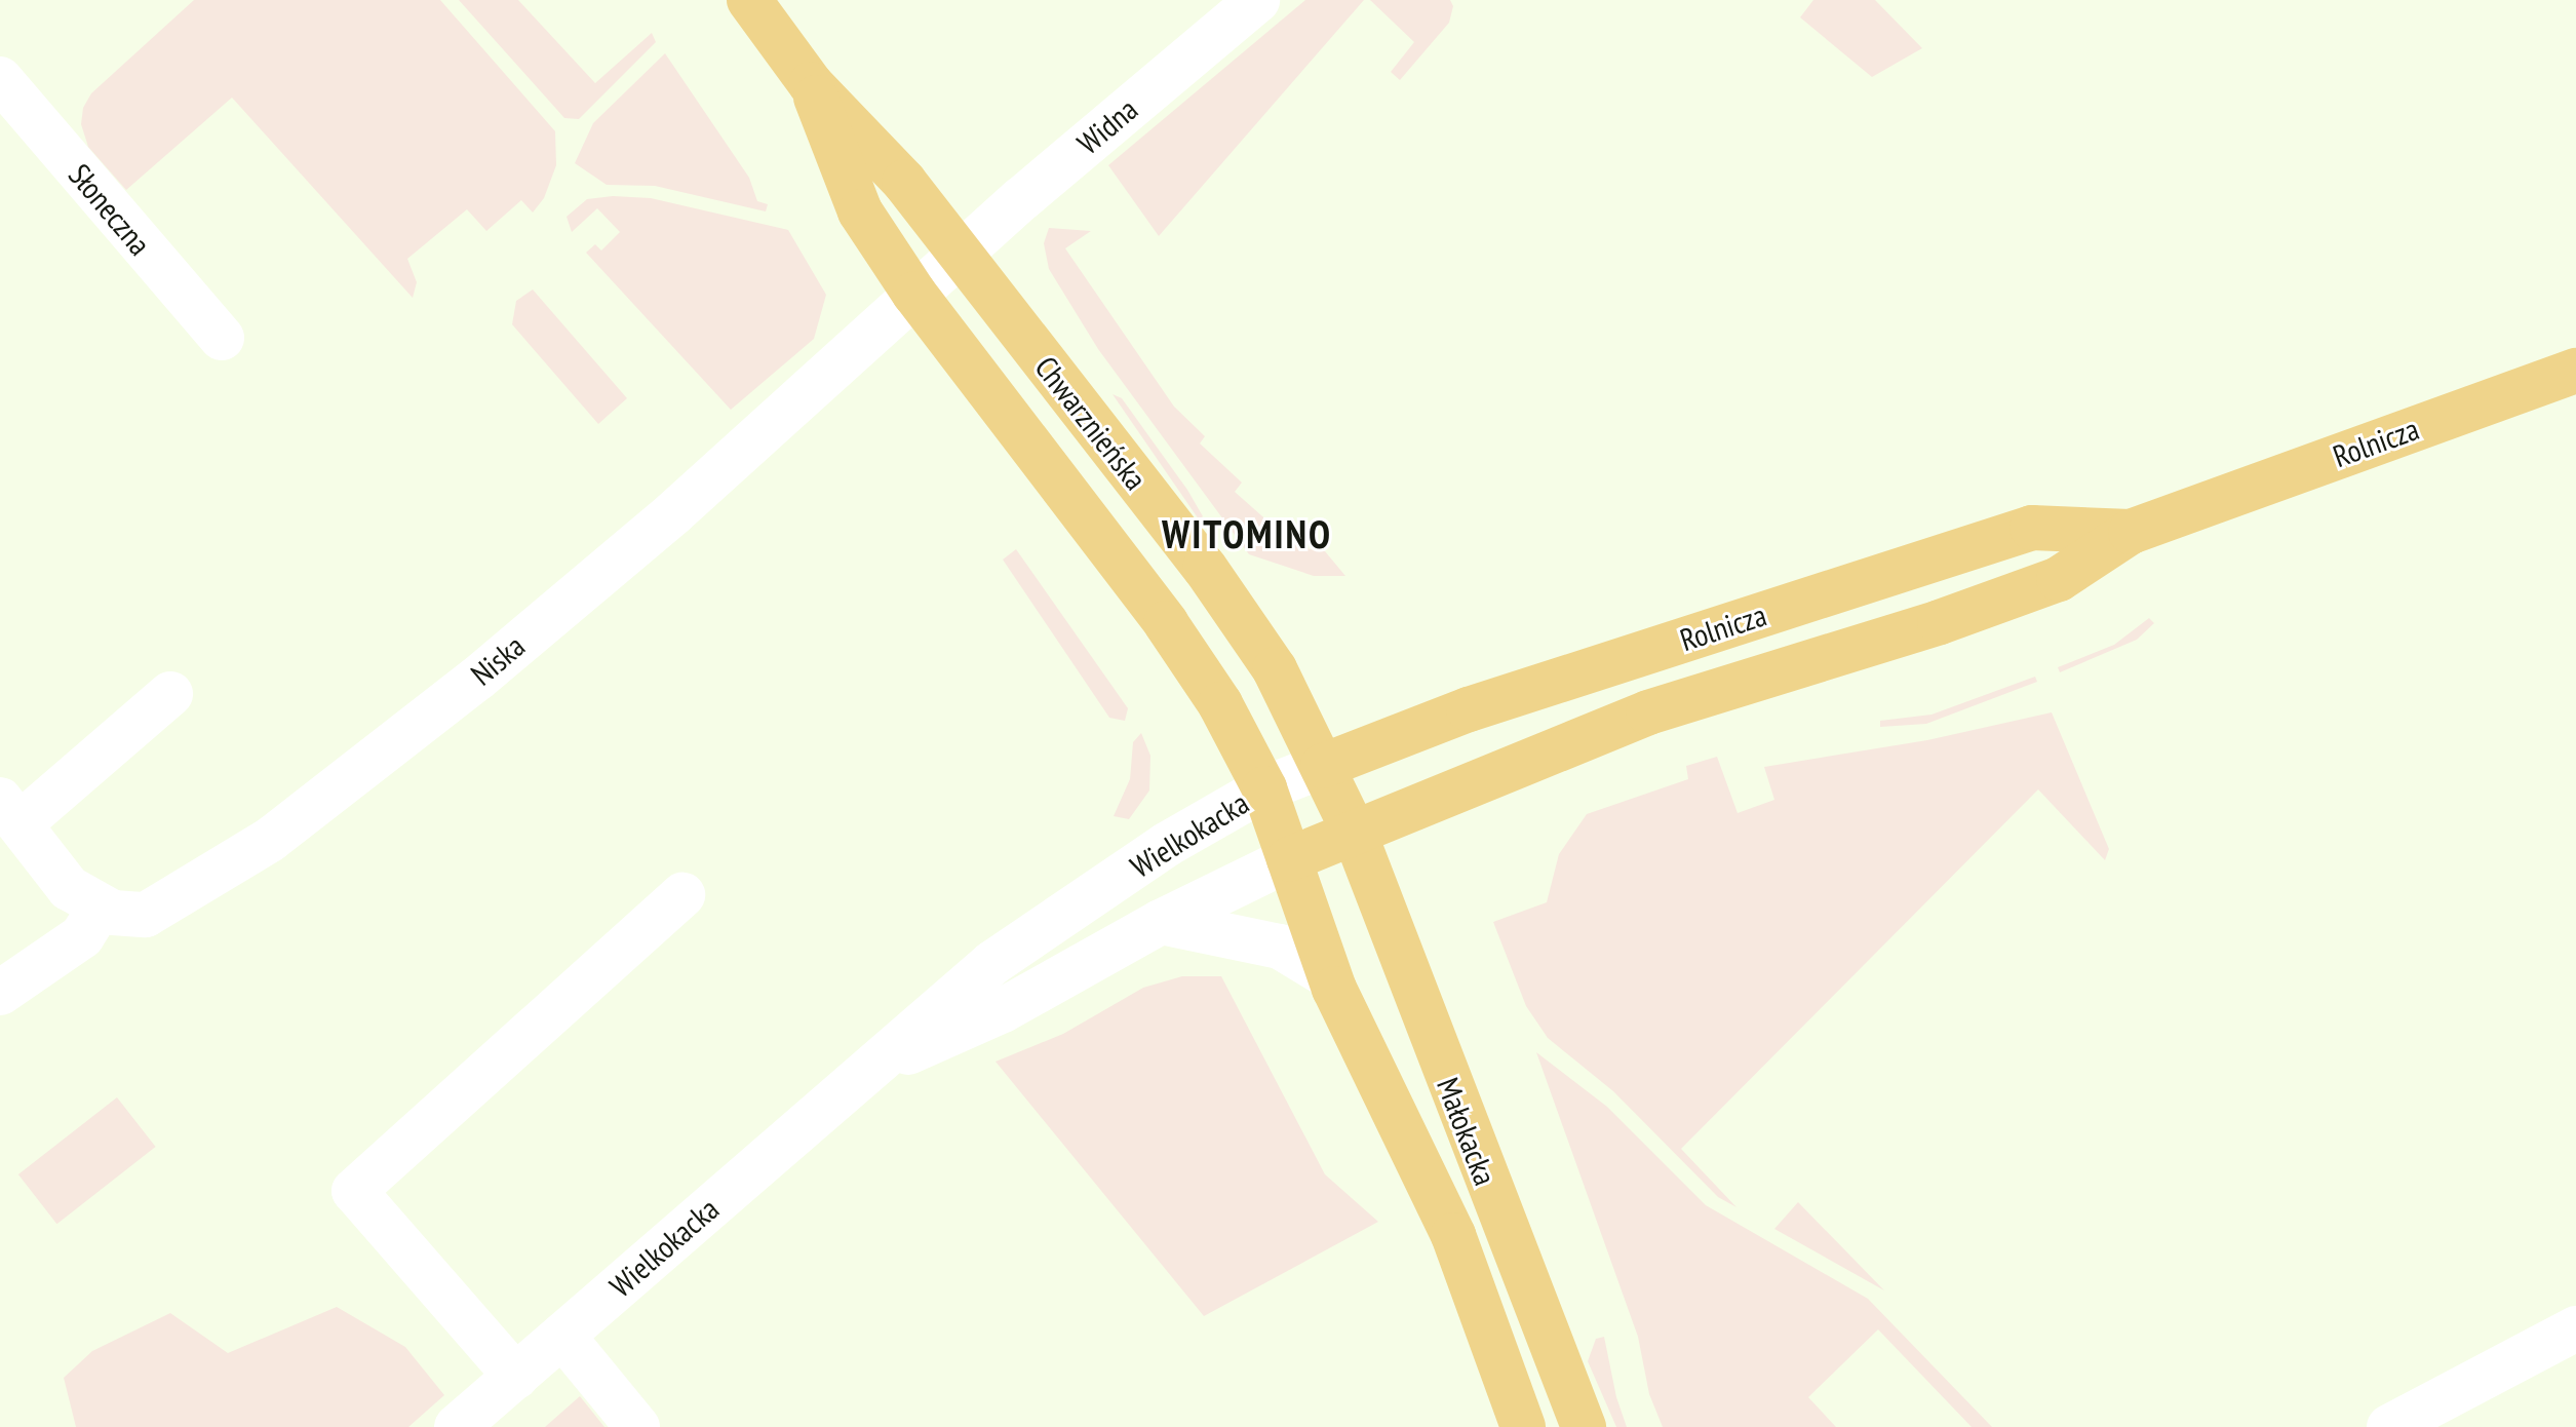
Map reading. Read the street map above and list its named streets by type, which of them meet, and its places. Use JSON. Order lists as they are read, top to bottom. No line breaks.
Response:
{"streets":{"main road":["Chwarznieńska","Rolnicza","Wielkokacka","Małokacka"],"street":["Widna","Słoneczna","Niska"]},"crossings":[["Widna","Chwarznieńska"],["Widna","Niska"],["Chwarznieńska","Rolnicza"],["Chwarznieńska","Niska"],["Chwarznieńska","Wielkokacka"],["Chwarznieńska","Małokacka"],["Rolnicza","Wielkokacka"],["Rolnicza","Małokacka"],["Wielkokacka","Małokacka"]],"districts":["WITOMINO"]}
